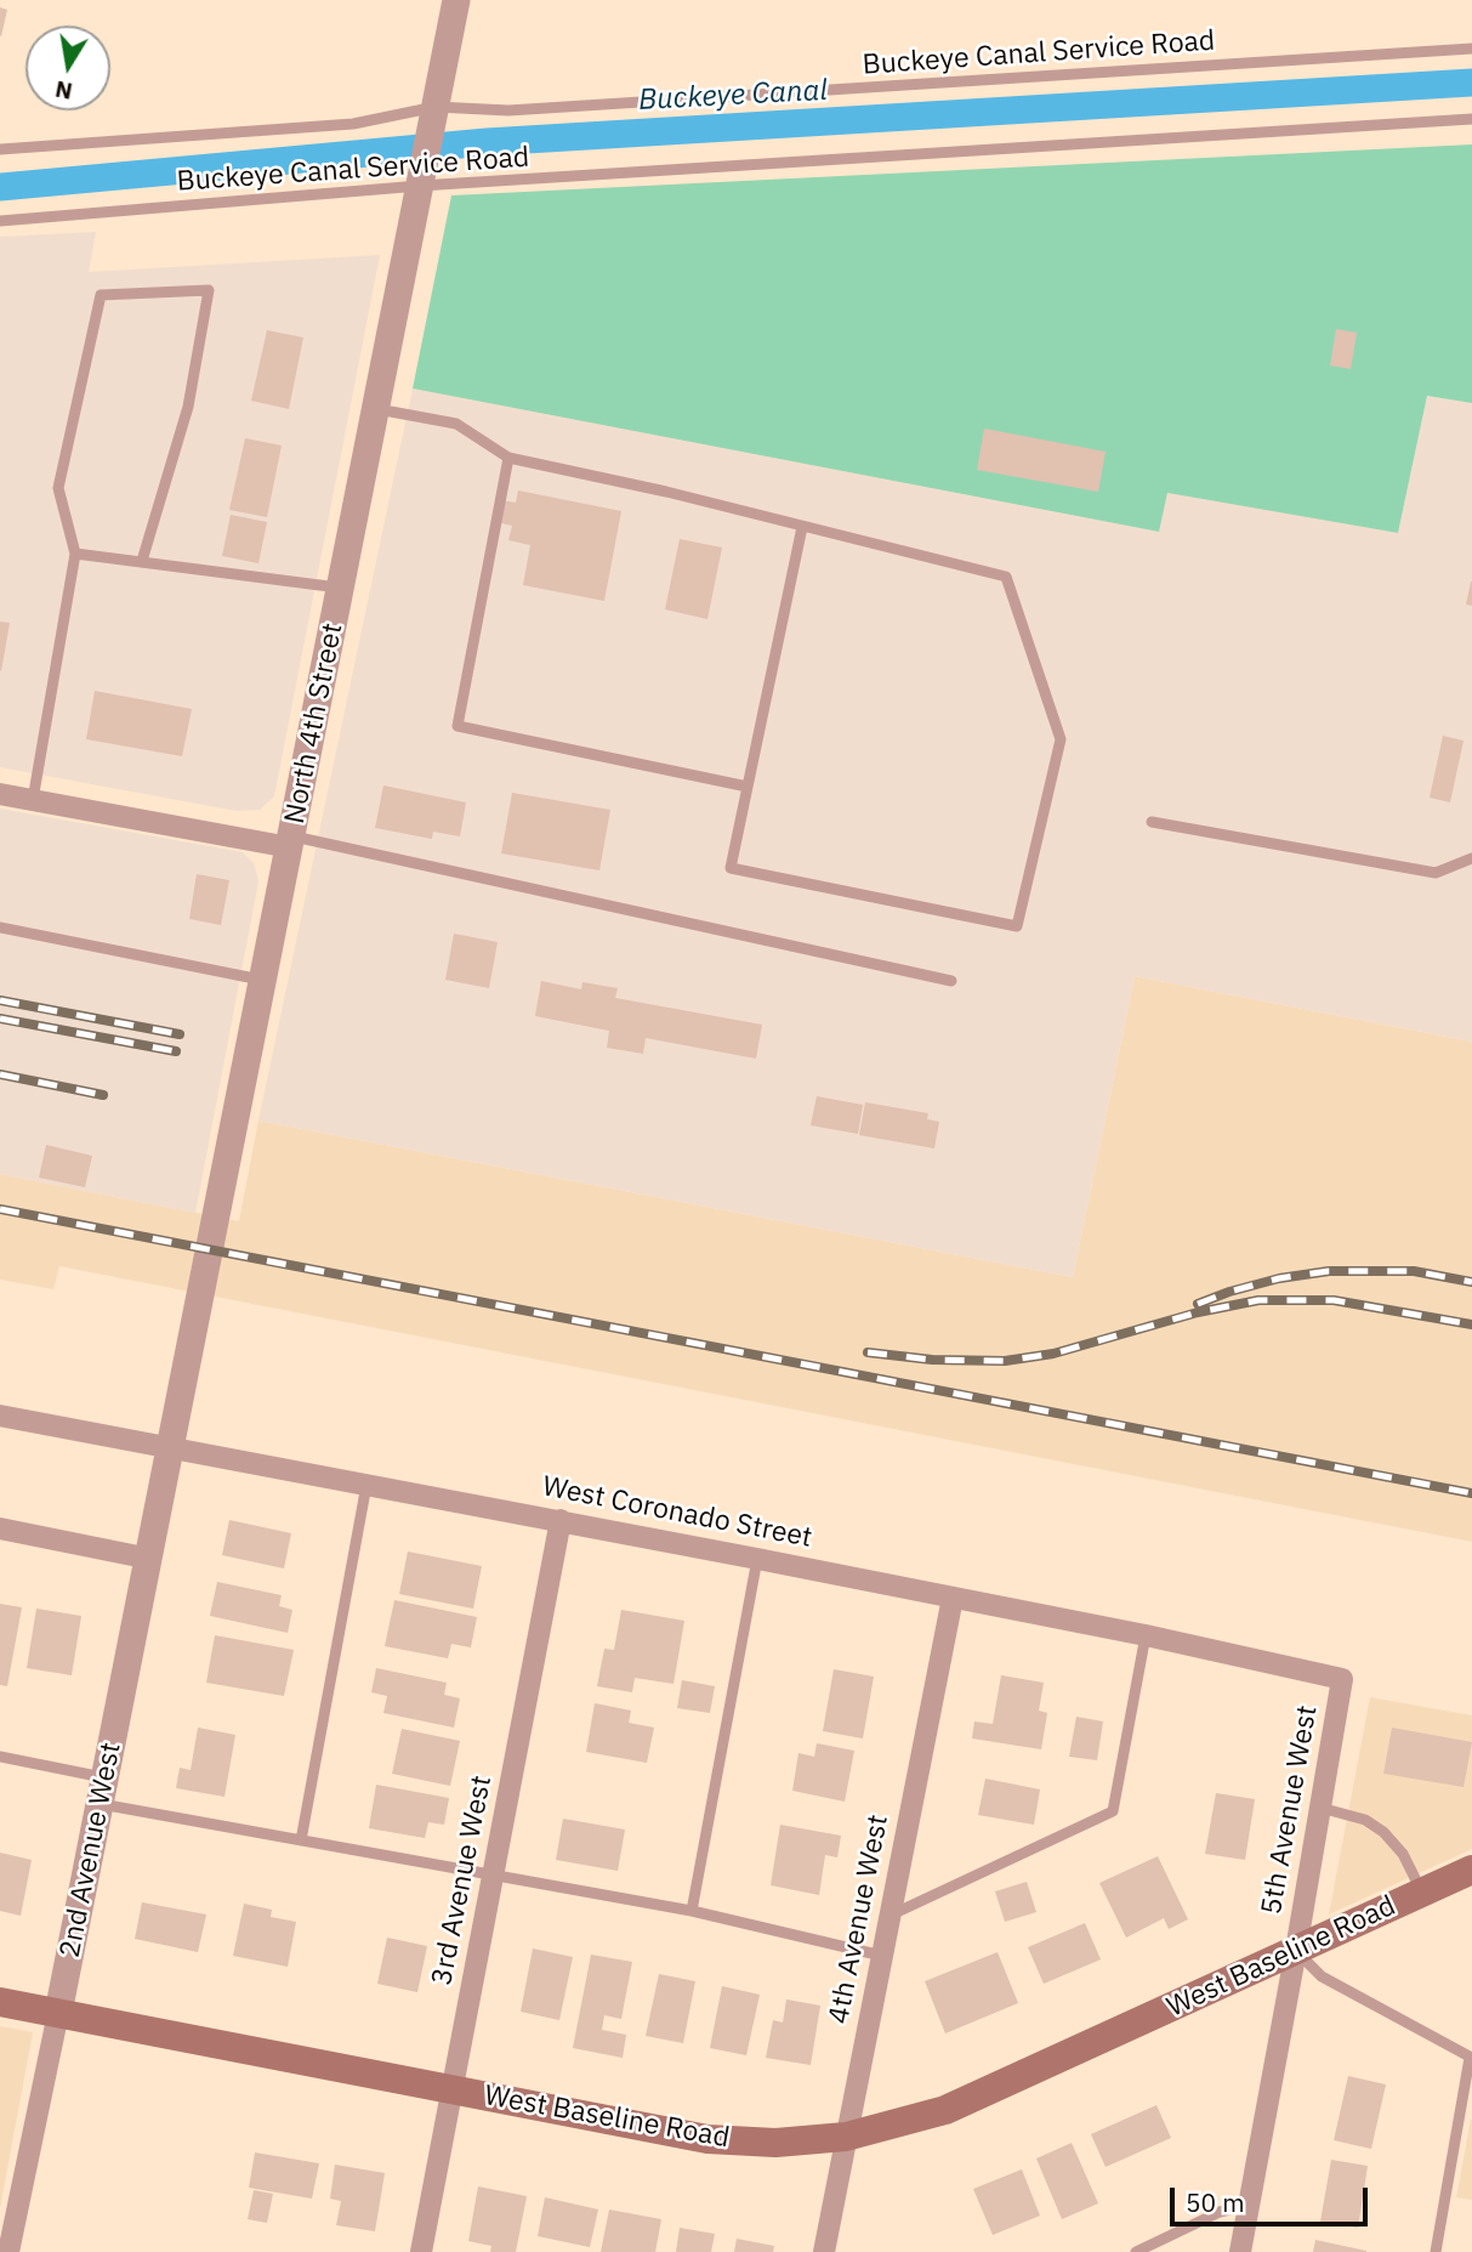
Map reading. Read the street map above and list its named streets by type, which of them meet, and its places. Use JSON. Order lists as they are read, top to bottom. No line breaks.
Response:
{"streets":{"main road":["West Baseline Road"],"street":["North 4th Street","West Coronado Street","5th Avenue West","2nd Avenue West","3rd Avenue West","4th Avenue West"],"lane":["Buckeye Canal Service Road"]},"crossings":[["Buckeye Canal Service Road","North 4th Street"],["North 4th Street","West Coronado Street"],["North 4th Street","2nd Avenue West"],["West Coronado Street","5th Avenue West"],["West Coronado Street","2nd Avenue West"],["West Coronado Street","3rd Avenue West"],["West Coronado Street","4th Avenue West"],["5th Avenue West","West Baseline Road"],["2nd Avenue West","West Baseline Road"],["3rd Avenue West","West Baseline Road"],["4th Avenue West","West Baseline Road"]],"water":["Buckeye Canal"],"scale_bar":"50 m","north":"bottom"}
